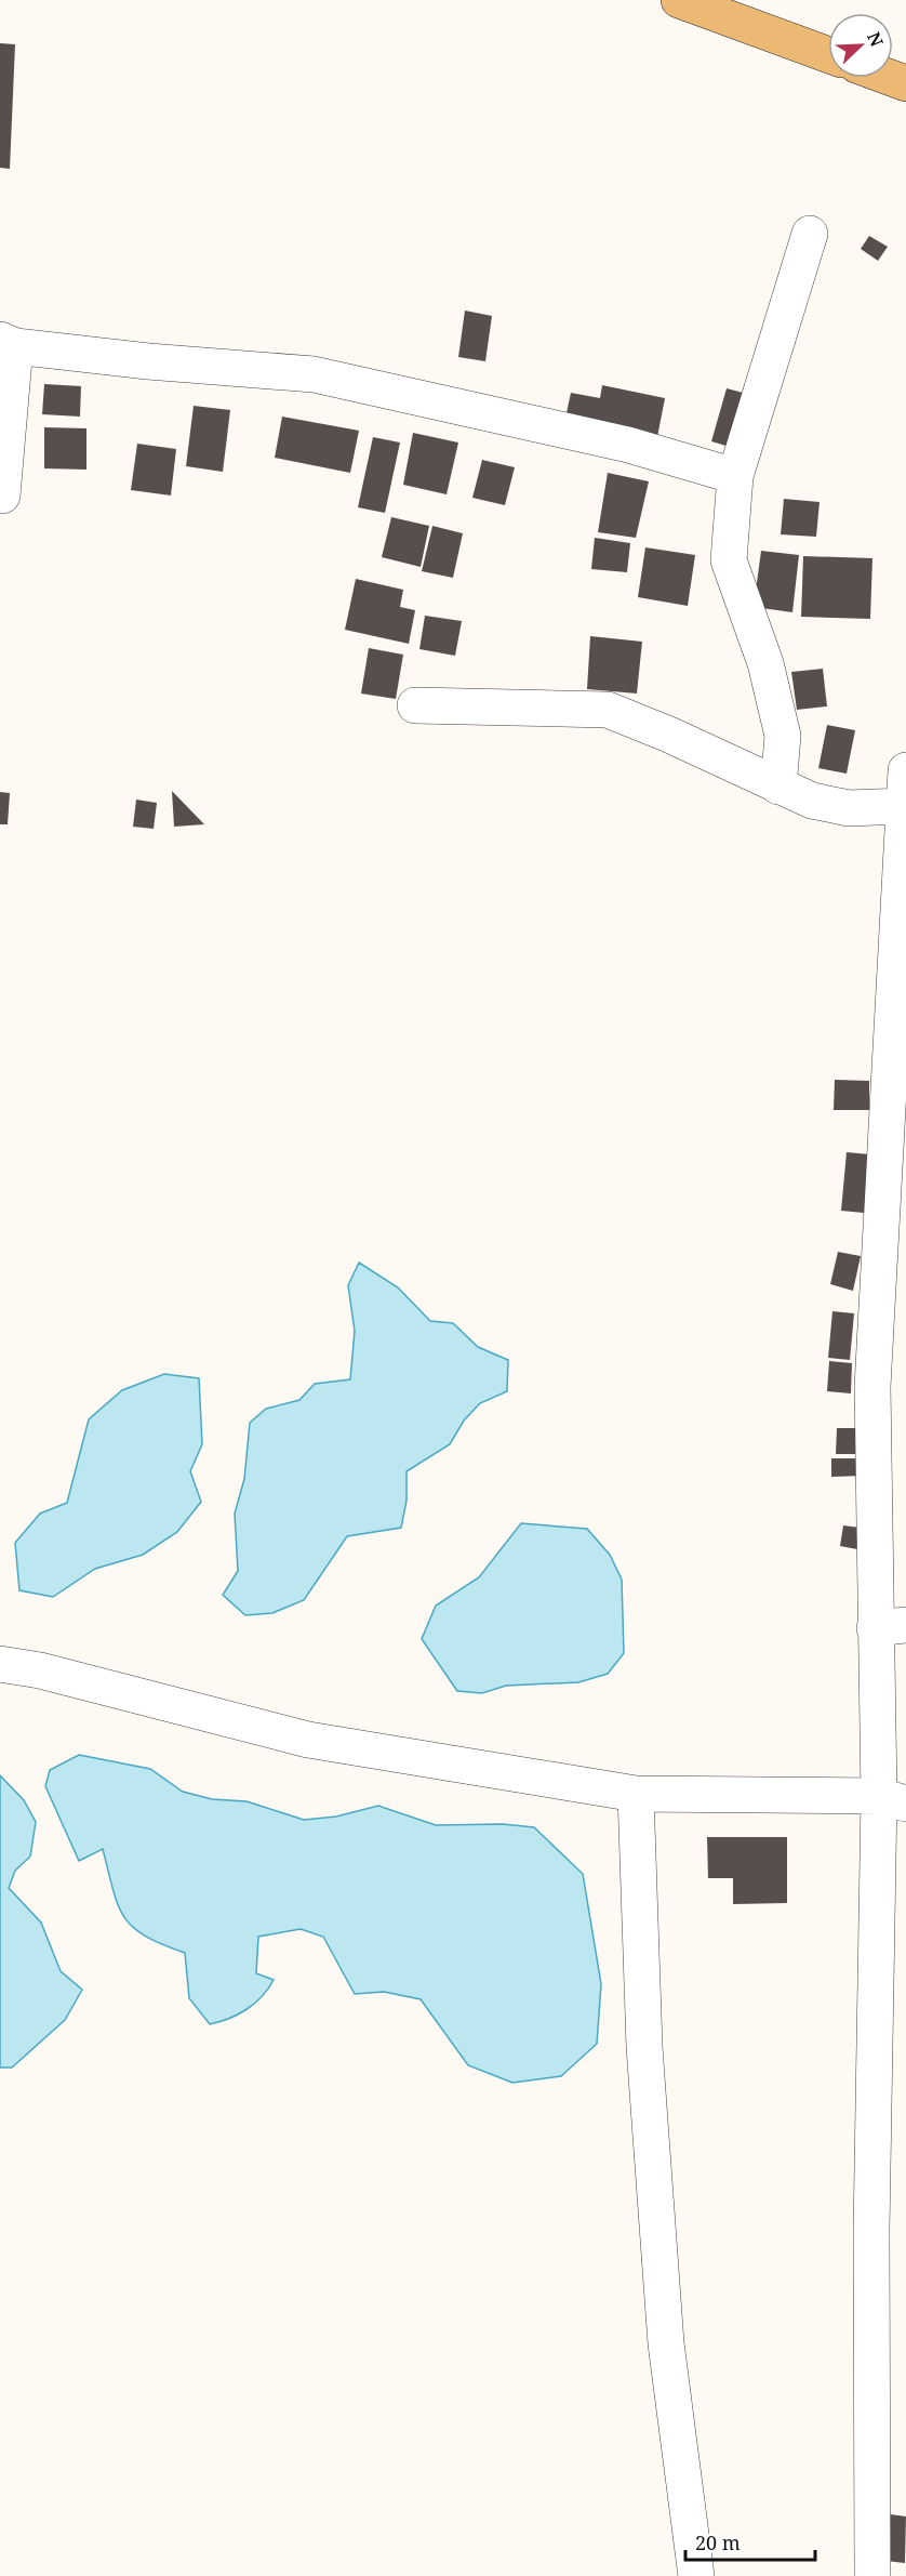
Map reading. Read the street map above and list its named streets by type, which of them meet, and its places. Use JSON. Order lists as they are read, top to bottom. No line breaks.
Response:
{"scale_bar":"20 m","north":"top right"}
